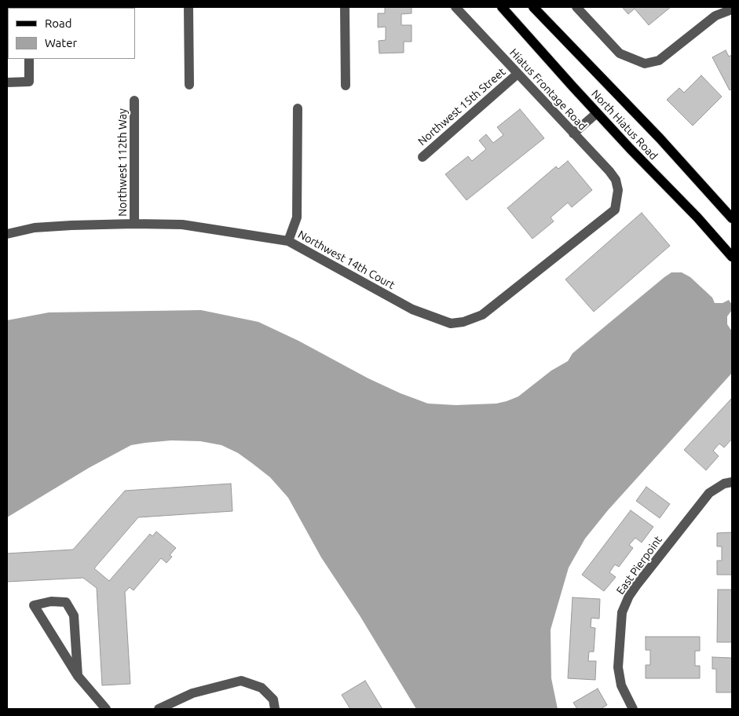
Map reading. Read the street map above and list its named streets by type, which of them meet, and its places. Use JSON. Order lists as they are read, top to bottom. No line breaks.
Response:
{"streets":{"main road":["North Hiatus Road"],"street":["Hiatus Frontage Road","Northwest 15th Street","Northwest 112th Way","Northwest 14th Court","East Pierpoint"]},"crossings":[["Hiatus Frontage Road","Northwest 15th Street"],["Hiatus Frontage Road","Northwest 14th Court"],["Northwest 112th Way","Northwest 14th Court"]],"legend":["Road","Water"]}
